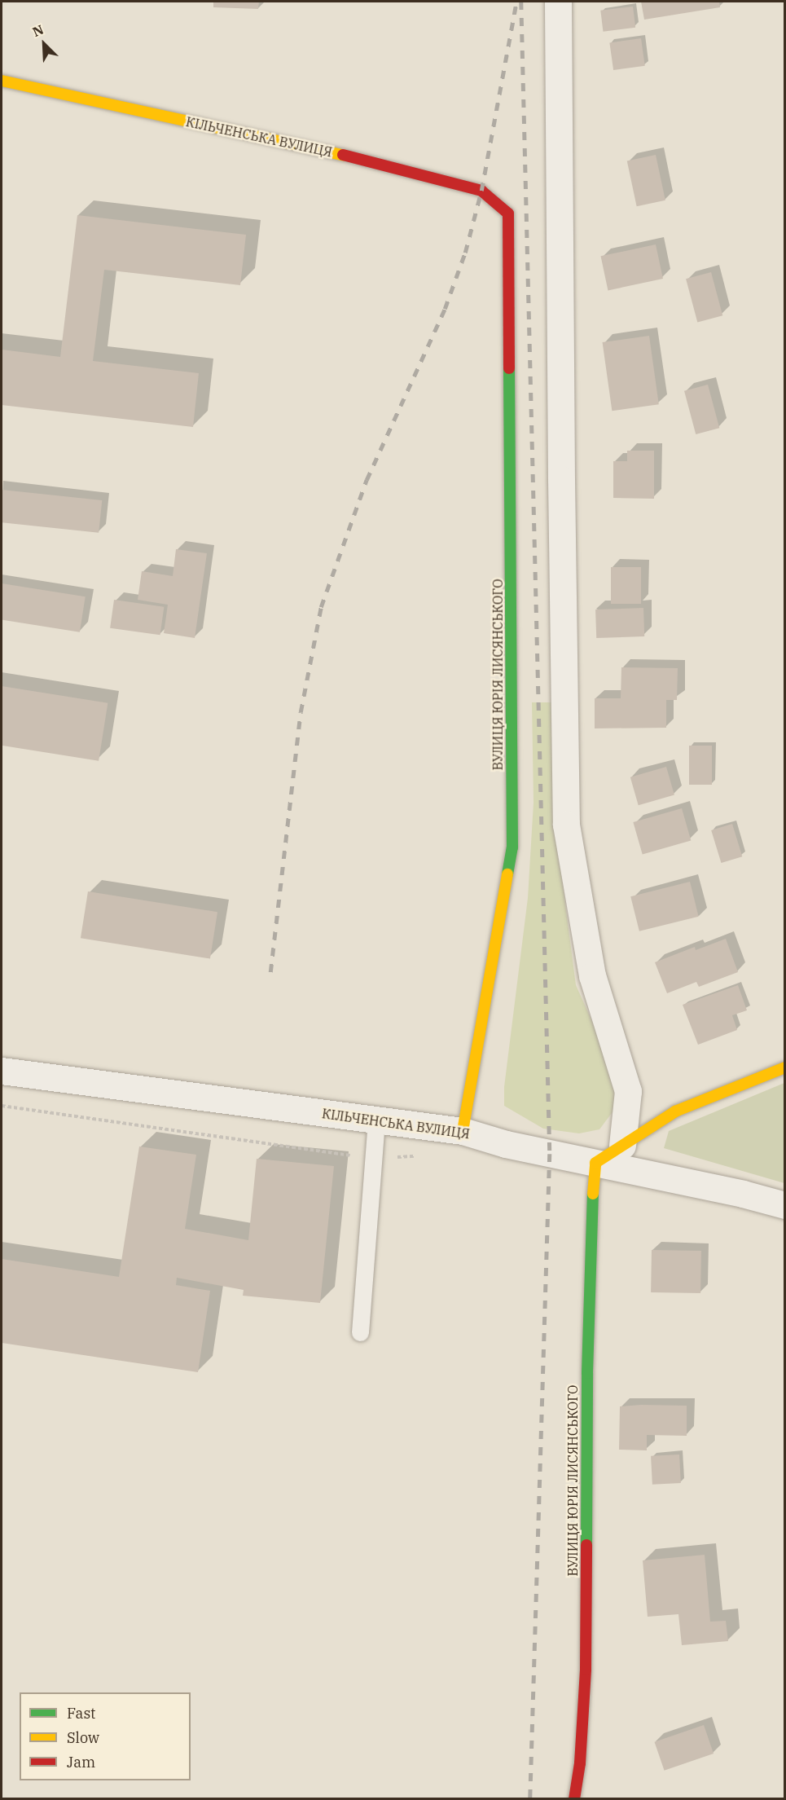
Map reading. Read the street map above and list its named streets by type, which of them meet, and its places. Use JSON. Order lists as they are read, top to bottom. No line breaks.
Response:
{"streets":{"street":["КІЛЬЧЕНСЬКА ВУЛИЦЯ","ВУЛИЦЯ ЮРІЯ ЛИСЯНСЬКОГО"]},"crossings":[["КІЛЬЧЕНСЬКА ВУЛИЦЯ","ВУЛИЦЯ ЮРІЯ ЛИСЯНСЬКОГО"]],"legend":["Fast","Slow","Jam"],"north":"top left"}
